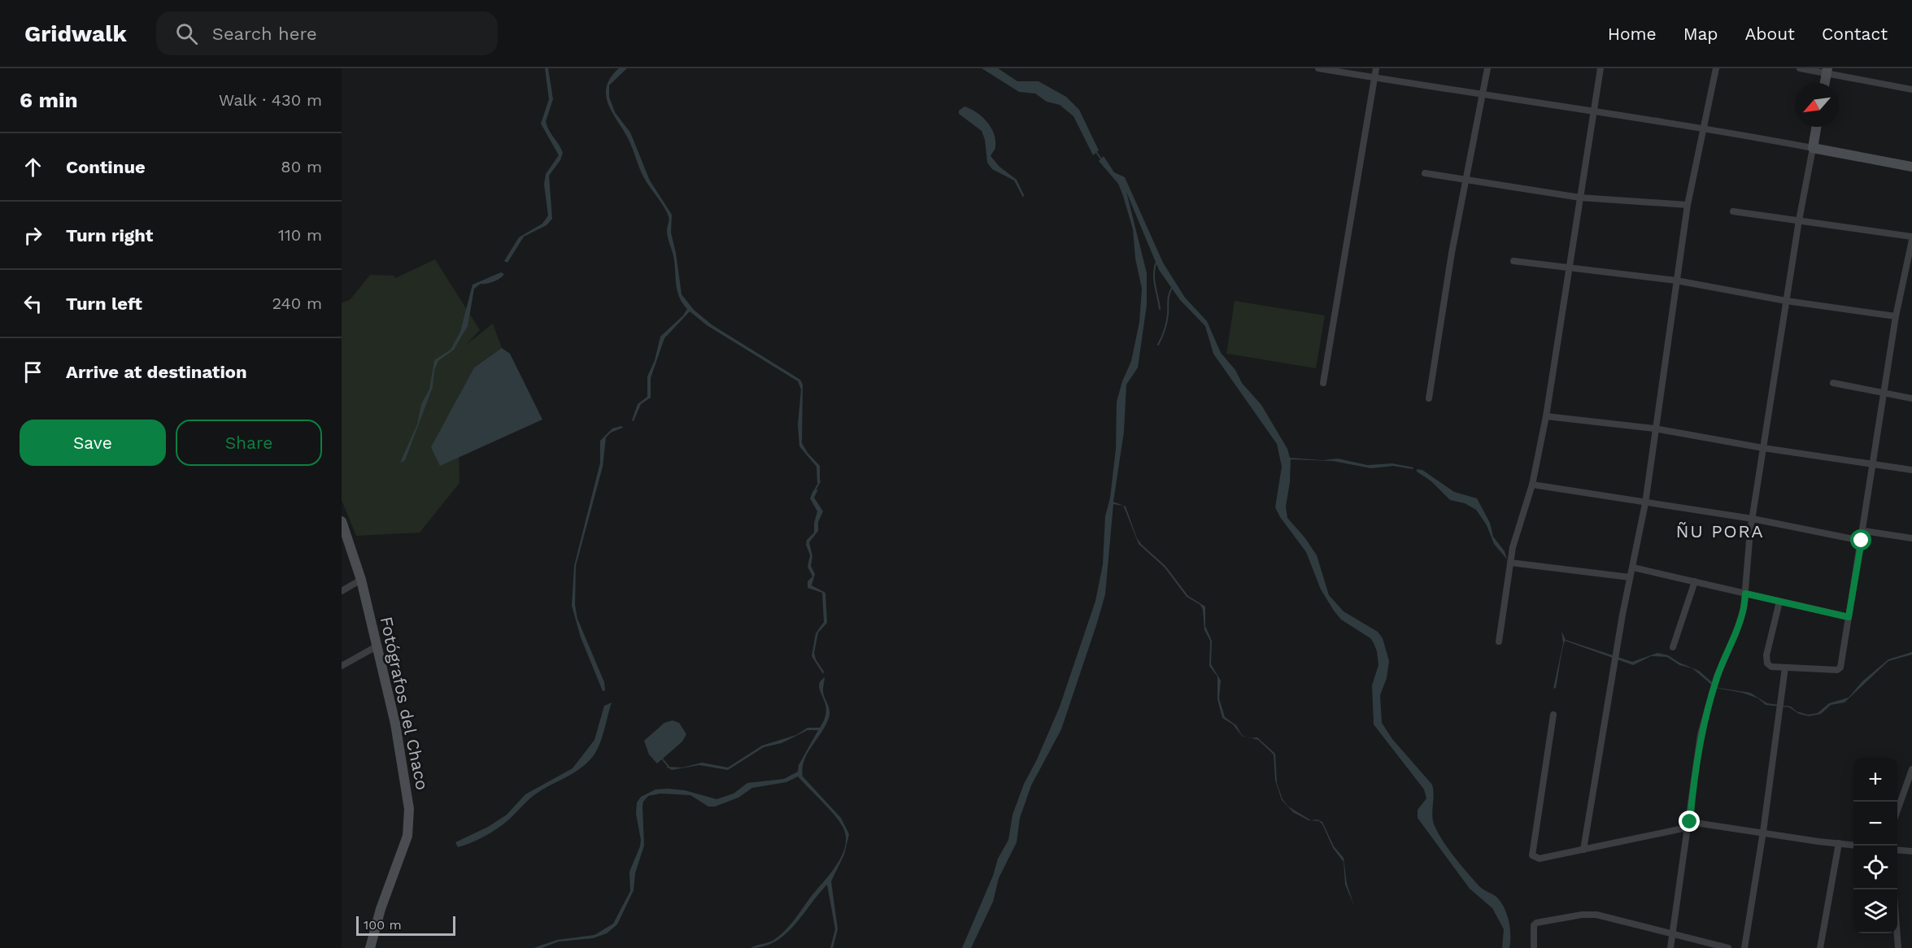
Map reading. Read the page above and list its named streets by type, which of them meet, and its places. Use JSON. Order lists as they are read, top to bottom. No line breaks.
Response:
{"streets":{"street":["Fotógrafos del Chaco"]},"districts":["ÑU PORA"],"scale_bar":"100 m","north":"bottom left","page":{"header":"Gridwalk","search":"Search here","nav":["Home","Map","About","Contact"],"heading":["6 min","Walk · 430 m"],"list":[["Continue","80 m"],["Turn right","110 m"],["Turn left","240 m"],"Arrive at destination"],"buttons":["Save","Share"],"map_buttons":["+","−"],"scale":"100 m"}}
